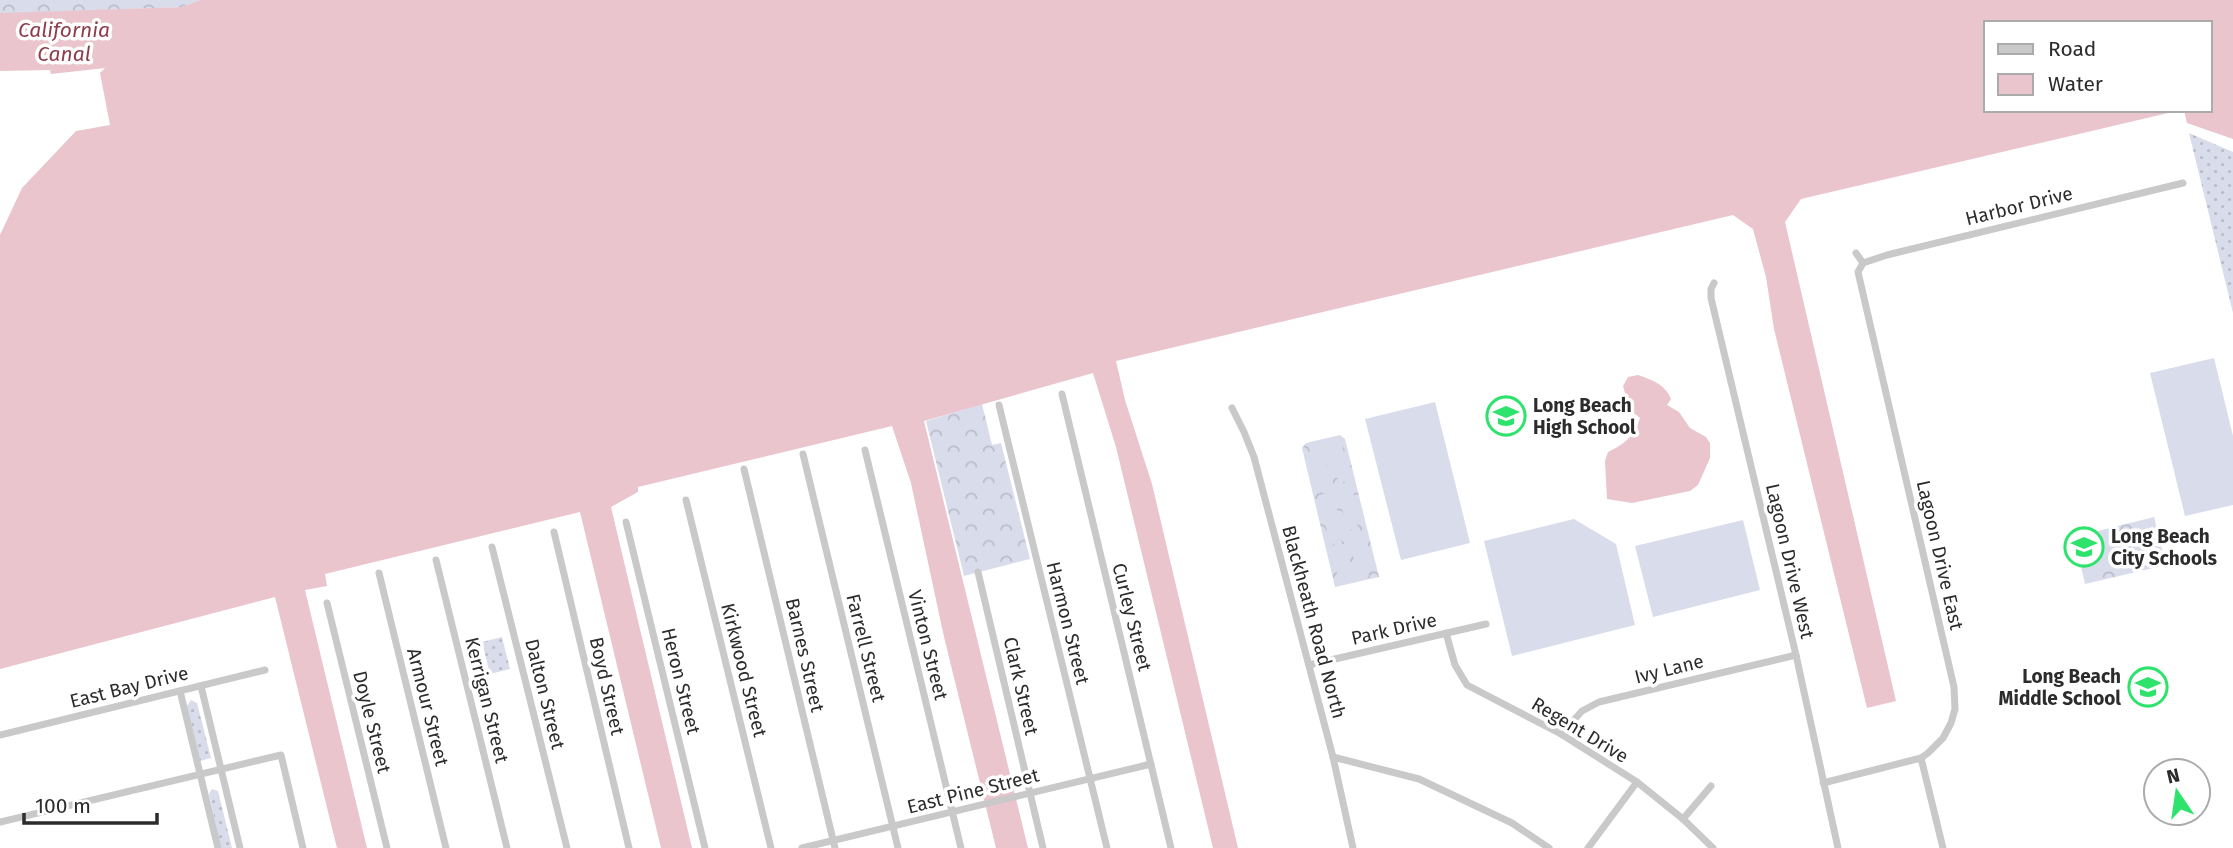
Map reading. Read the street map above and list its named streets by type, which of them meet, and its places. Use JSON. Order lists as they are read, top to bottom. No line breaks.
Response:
{"streets":{"street":["Harbor Drive","Lagoon Drive East","Lagoon Drive West","Curley Street","Blackheath Road North","Harmon Street","Park Drive","Vinton Street","Farrell Street","Barnes Street","Ivy Lane","Kirkwood Street","Heron Street","Boyd Street","Clark Street","East Bay Drive","Dalton Street","Kerrigan Street","Armour Street","Doyle Street","Regent Drive","East Pine Street"]},"crossings":[["Harbor Drive","Lagoon Drive East"],["Lagoon Drive West","Ivy Lane"],["Curley Street","East Pine Street"],["Blackheath Road North","Park Drive"],["Harmon Street","East Pine Street"],["Park Drive","Regent Drive"],["Vinton Street","East Pine Street"],["Farrell Street","East Pine Street"],["Barnes Street","East Pine Street"],["Ivy Lane","Regent Drive"],["Clark Street","East Pine Street"]],"water":["California Canal"],"places":{"school or university":["Long Beach High School","Long Beach City Schools","Long Beach Middle School"]},"legend":["Road","Water"],"scale_bar":"100 m","north":"top"}
